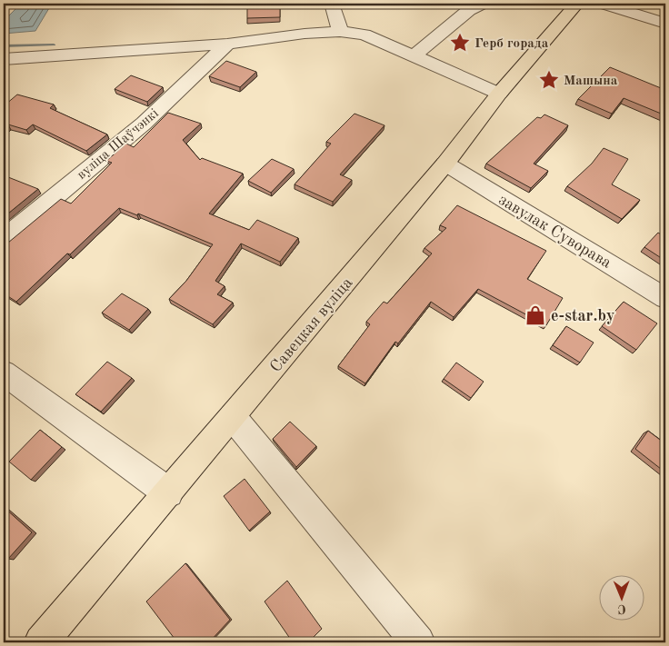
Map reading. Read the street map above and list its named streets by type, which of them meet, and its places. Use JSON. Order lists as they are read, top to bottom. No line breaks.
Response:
{"streets":{"main road":["Савецкая вуліца"],"street":["вуліца Шаўчэнкі","завулак Суворава"]},"crossings":[["завулак Суворава","Савецкая вуліца"]],"places":{"place":["Герб горада","Машына"],"shop":["e-star.by"]},"north":"bottom"}
